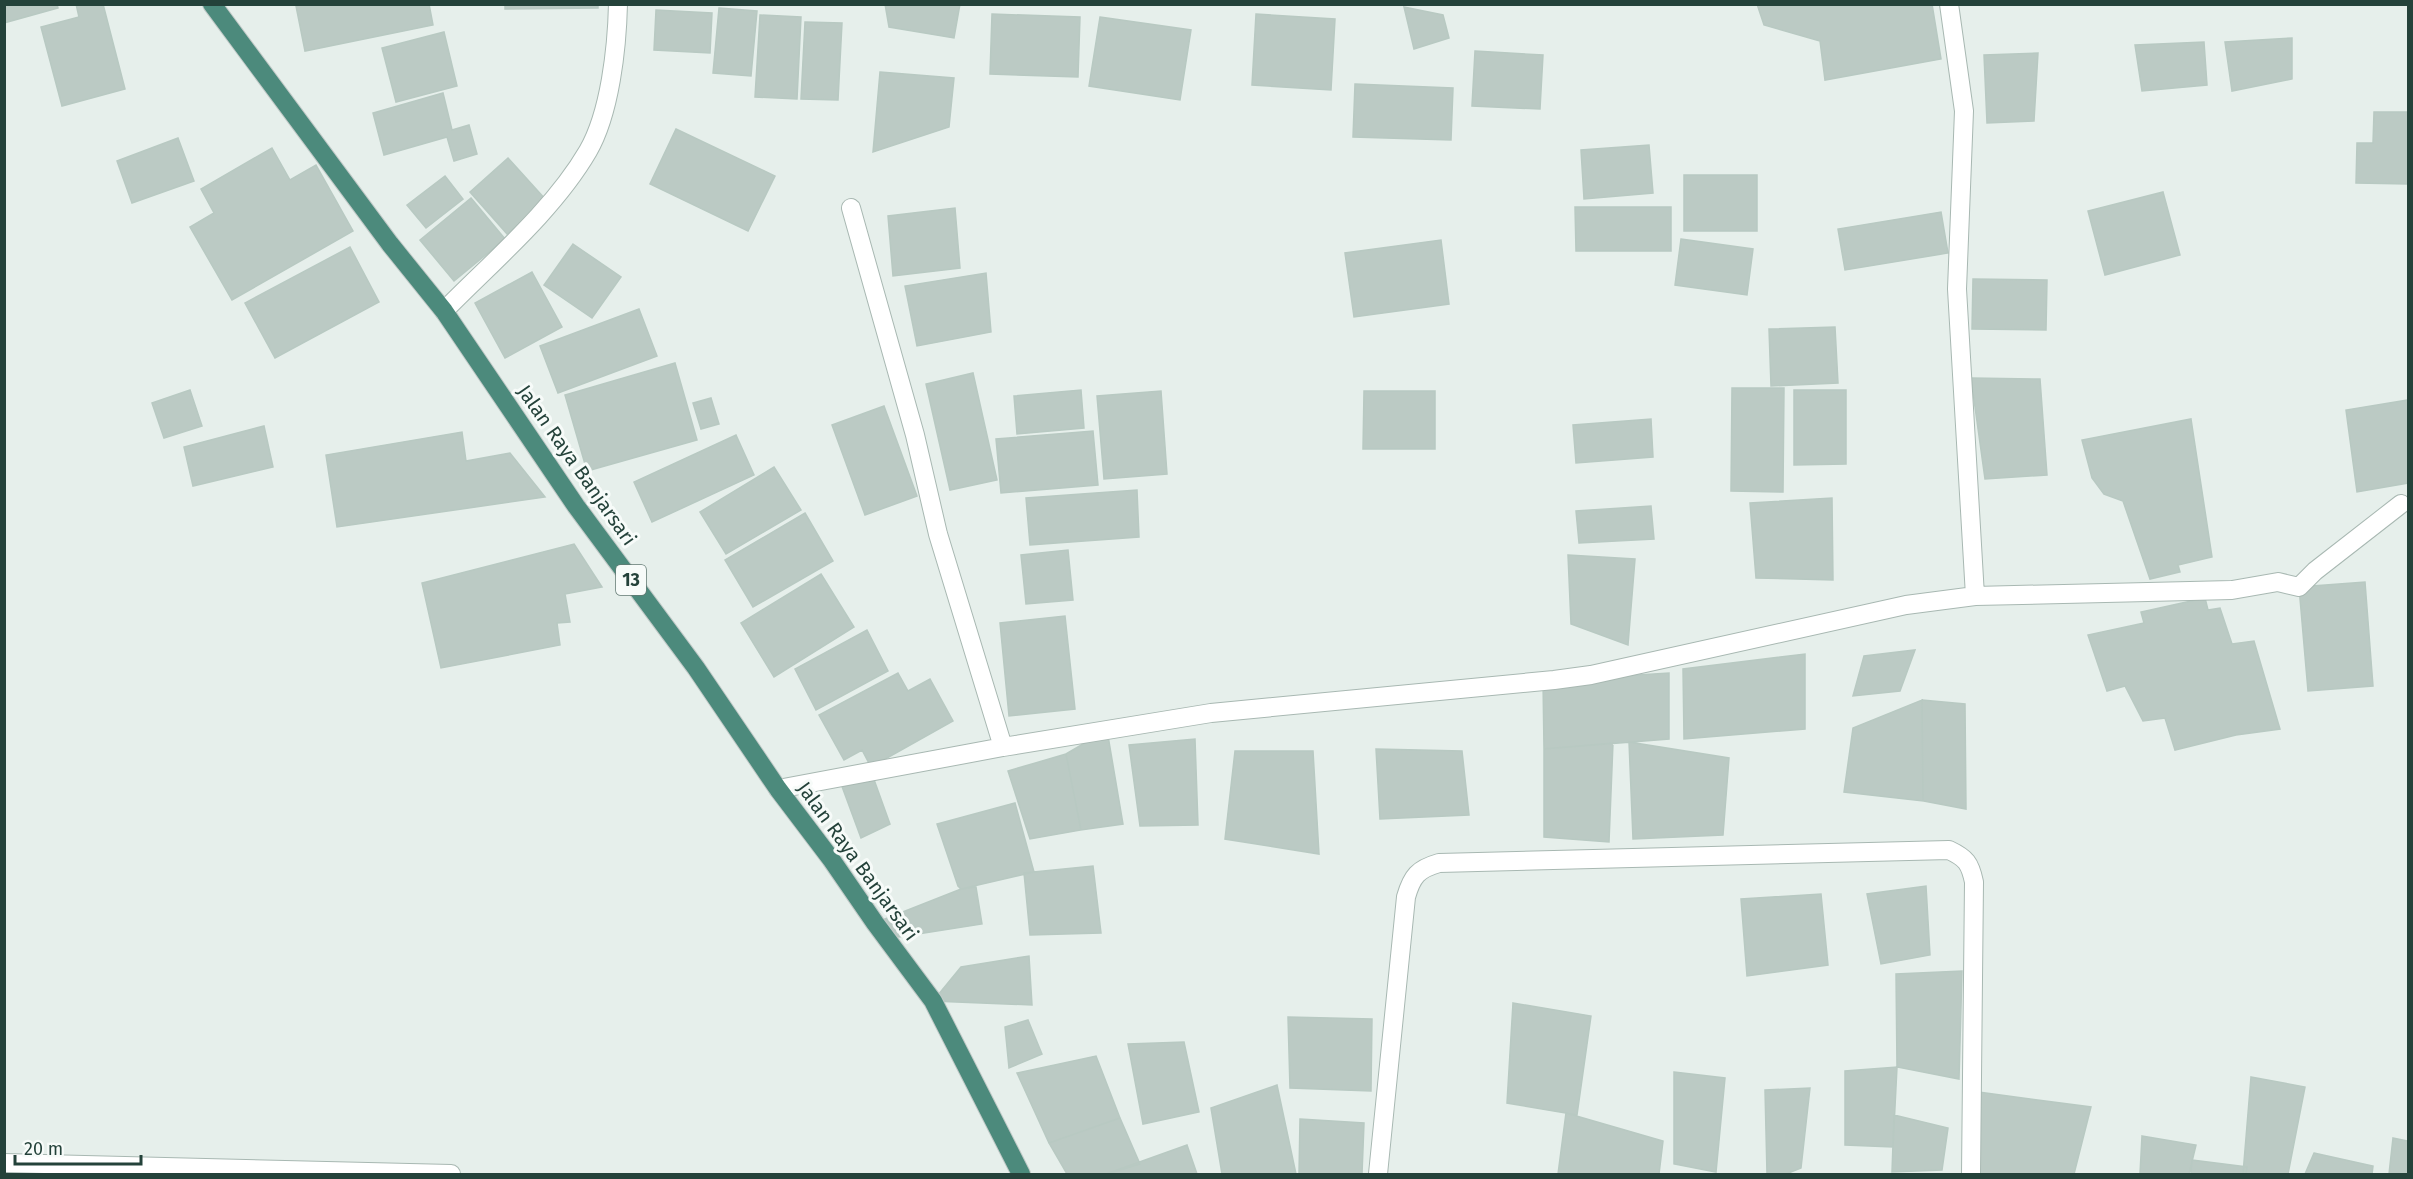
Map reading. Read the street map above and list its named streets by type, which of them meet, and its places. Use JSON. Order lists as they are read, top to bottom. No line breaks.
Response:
{"streets":{"highway":["Jalan Raya Banjarsari","13"]},"scale_bar":"20 m"}
